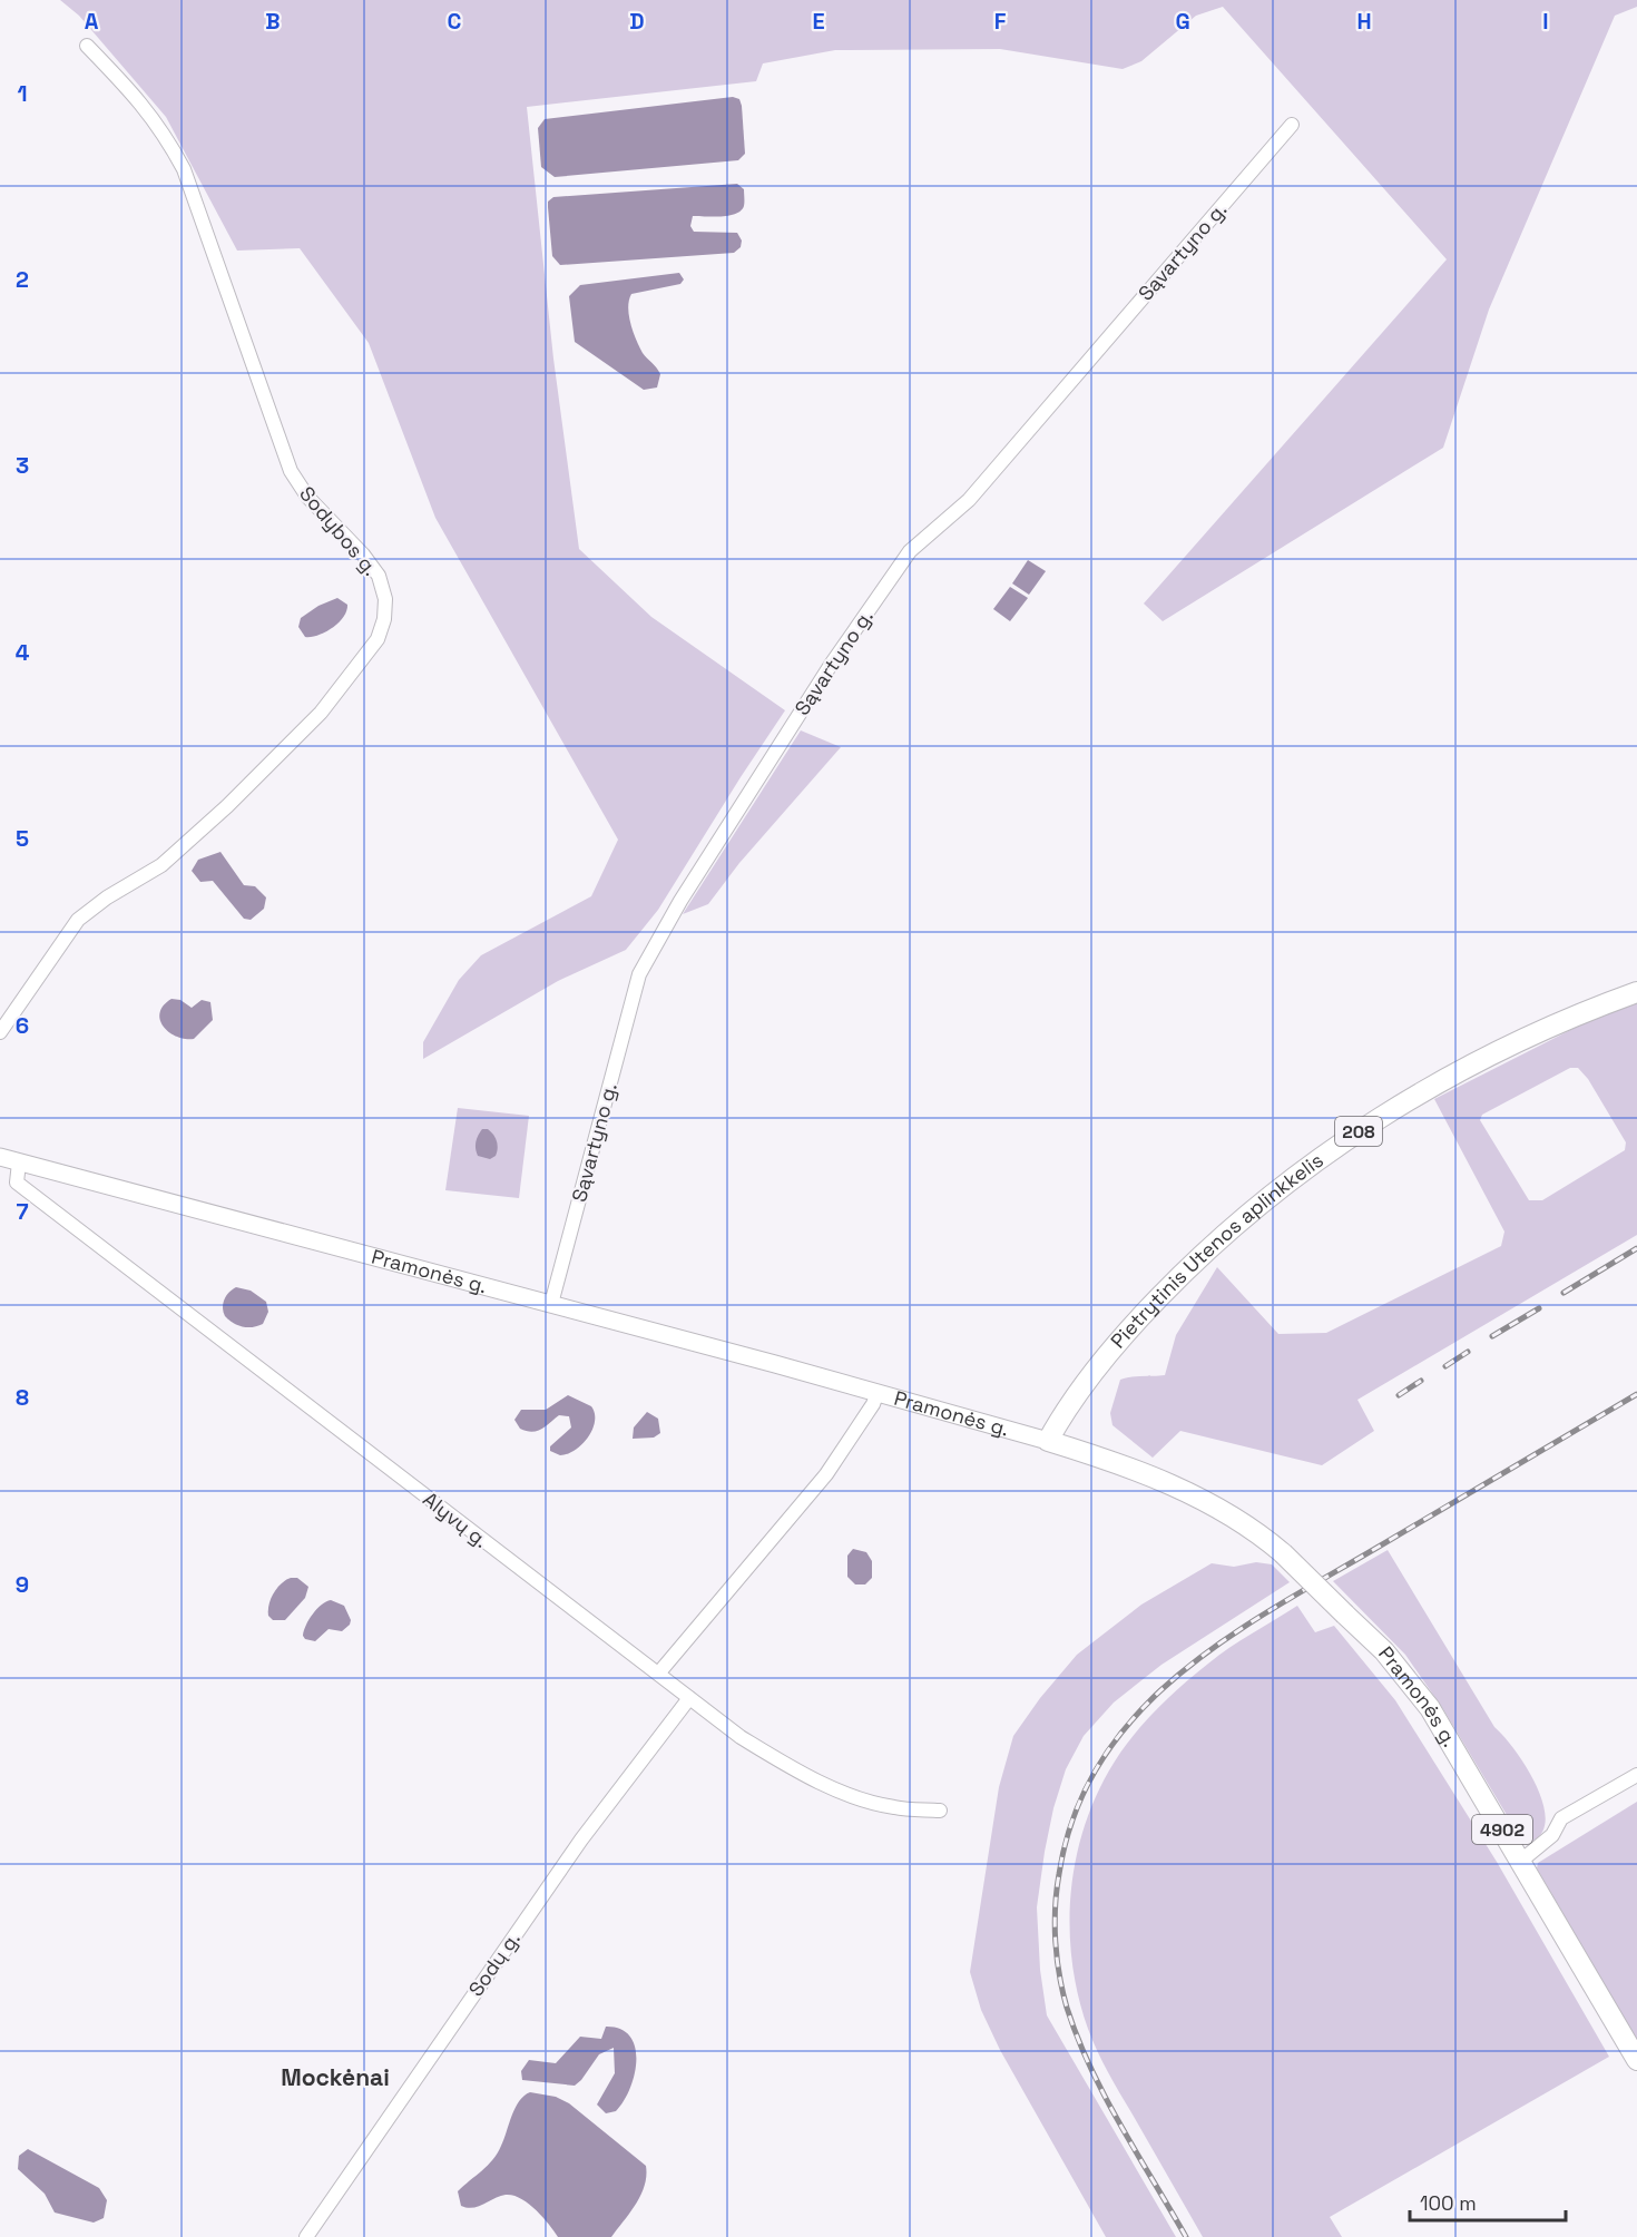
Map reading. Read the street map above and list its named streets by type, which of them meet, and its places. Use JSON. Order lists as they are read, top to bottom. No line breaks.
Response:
{"streets":{"highway":["208","Pietrytinis Utenos aplinkkelis","Pramonės g.","4902"],"street":["Sąvartyno g.","Sodybos g.","Alyvų g.","Sodų g."]},"crossings":[["Sąvartyno g.","Pramonės g."],["Pietrytinis Utenos aplinkkelis","Pramonės g."],["Pramonės g.","Alyvų g."],["Alyvų g.","Sodų g."]],"districts":["Mockėnai"],"scale_bar":"100 m","grid":{"columns":["A","B","C","D","E","F","G","H","I"],"rows":["1","2","3","4","5","6","7","8","9"]}}
